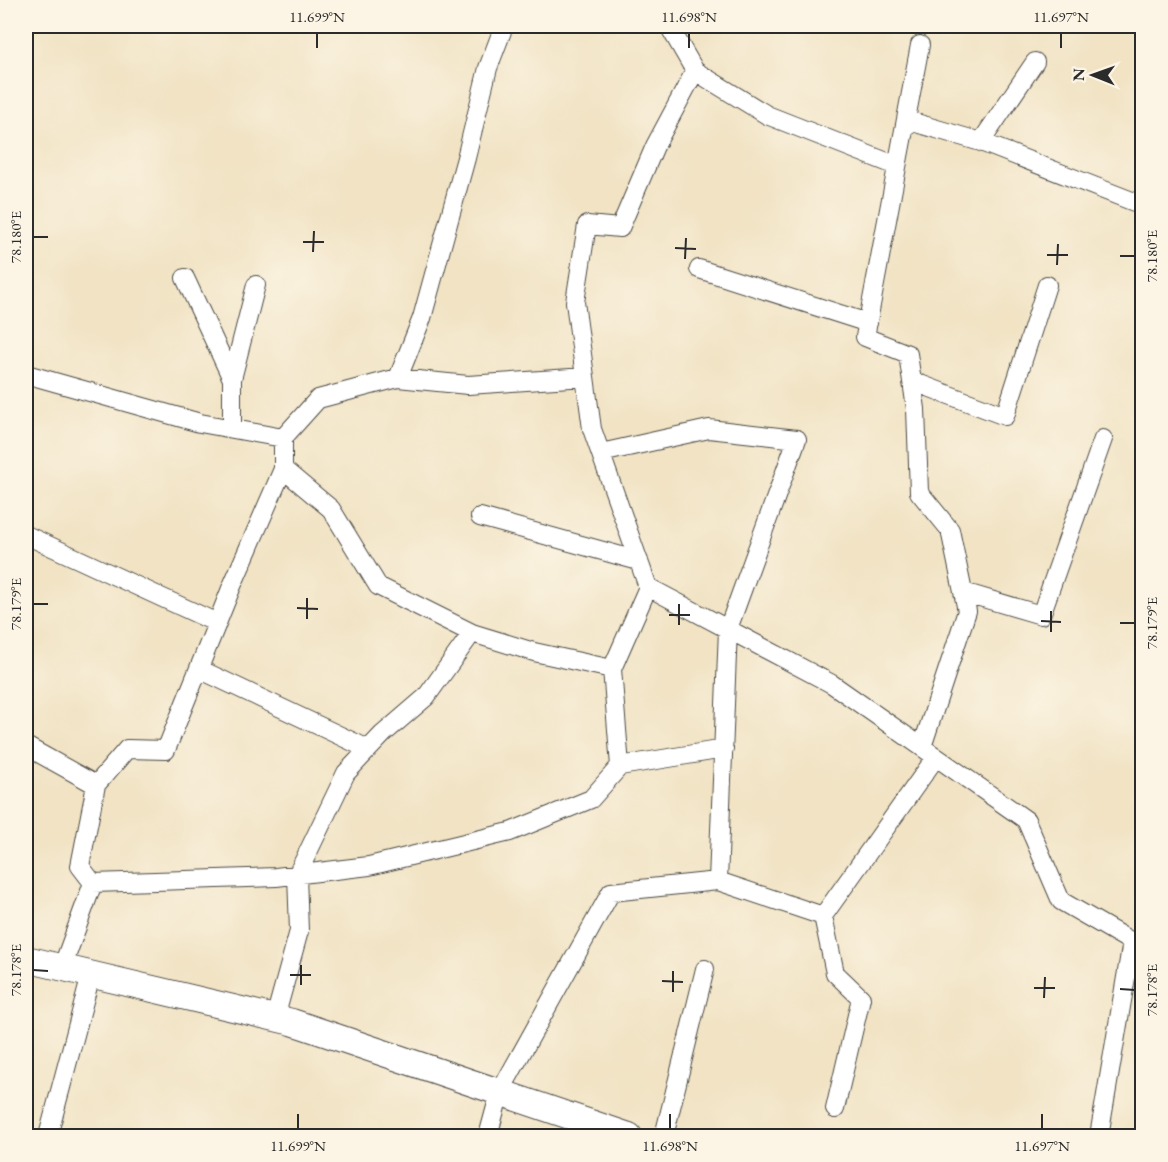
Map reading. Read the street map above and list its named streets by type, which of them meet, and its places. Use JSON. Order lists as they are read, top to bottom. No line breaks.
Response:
{"north":"left","coordinates":["11.699°N","11.698°N","11.697°N","78.180°E","78.179°E","78.178°E"]}
